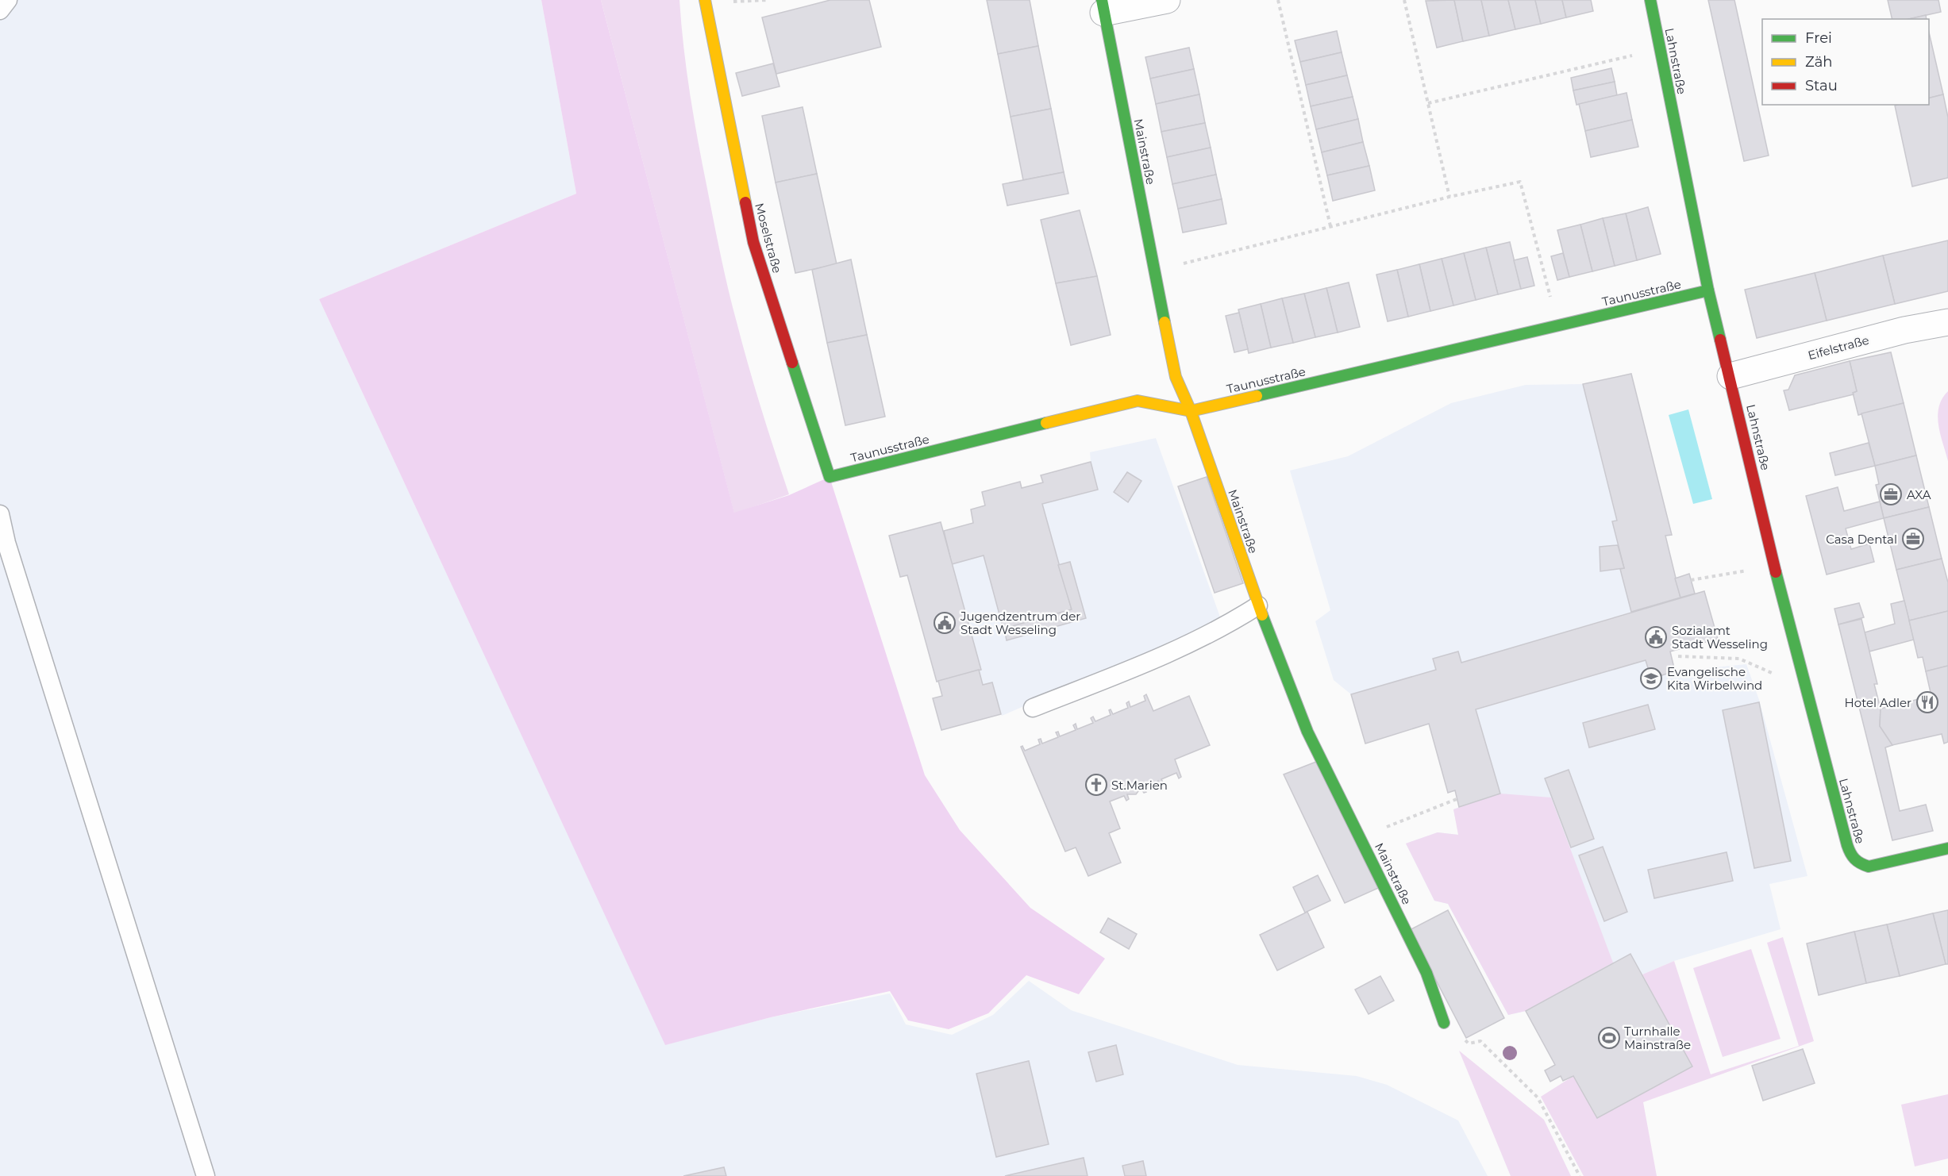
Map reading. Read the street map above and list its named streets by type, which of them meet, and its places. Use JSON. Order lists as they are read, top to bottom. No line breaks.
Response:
{"streets":{"street":["Lahnstraße","Mainstraße","Moselstraße","Taunusstraße","Eifelstraße"]},"crossings":[["Lahnstraße","Taunusstraße"],["Lahnstraße","Eifelstraße"],["Mainstraße","Taunusstraße"],["Moselstraße","Taunusstraße"]],"places":{"office":["AXA","Casa Dental"],"public building":["Jugendzentrum der Stadt Wesseling","Sozialamt Stadt Wesseling"],"school or university":["Evangelische Kita Wirbelwind"],"restaurant":["Hotel Adler"],"church":["St.Marien"],"sports":["Turnhalle Mainstraße"]},"legend":["Frei","Zäh","Stau"]}
